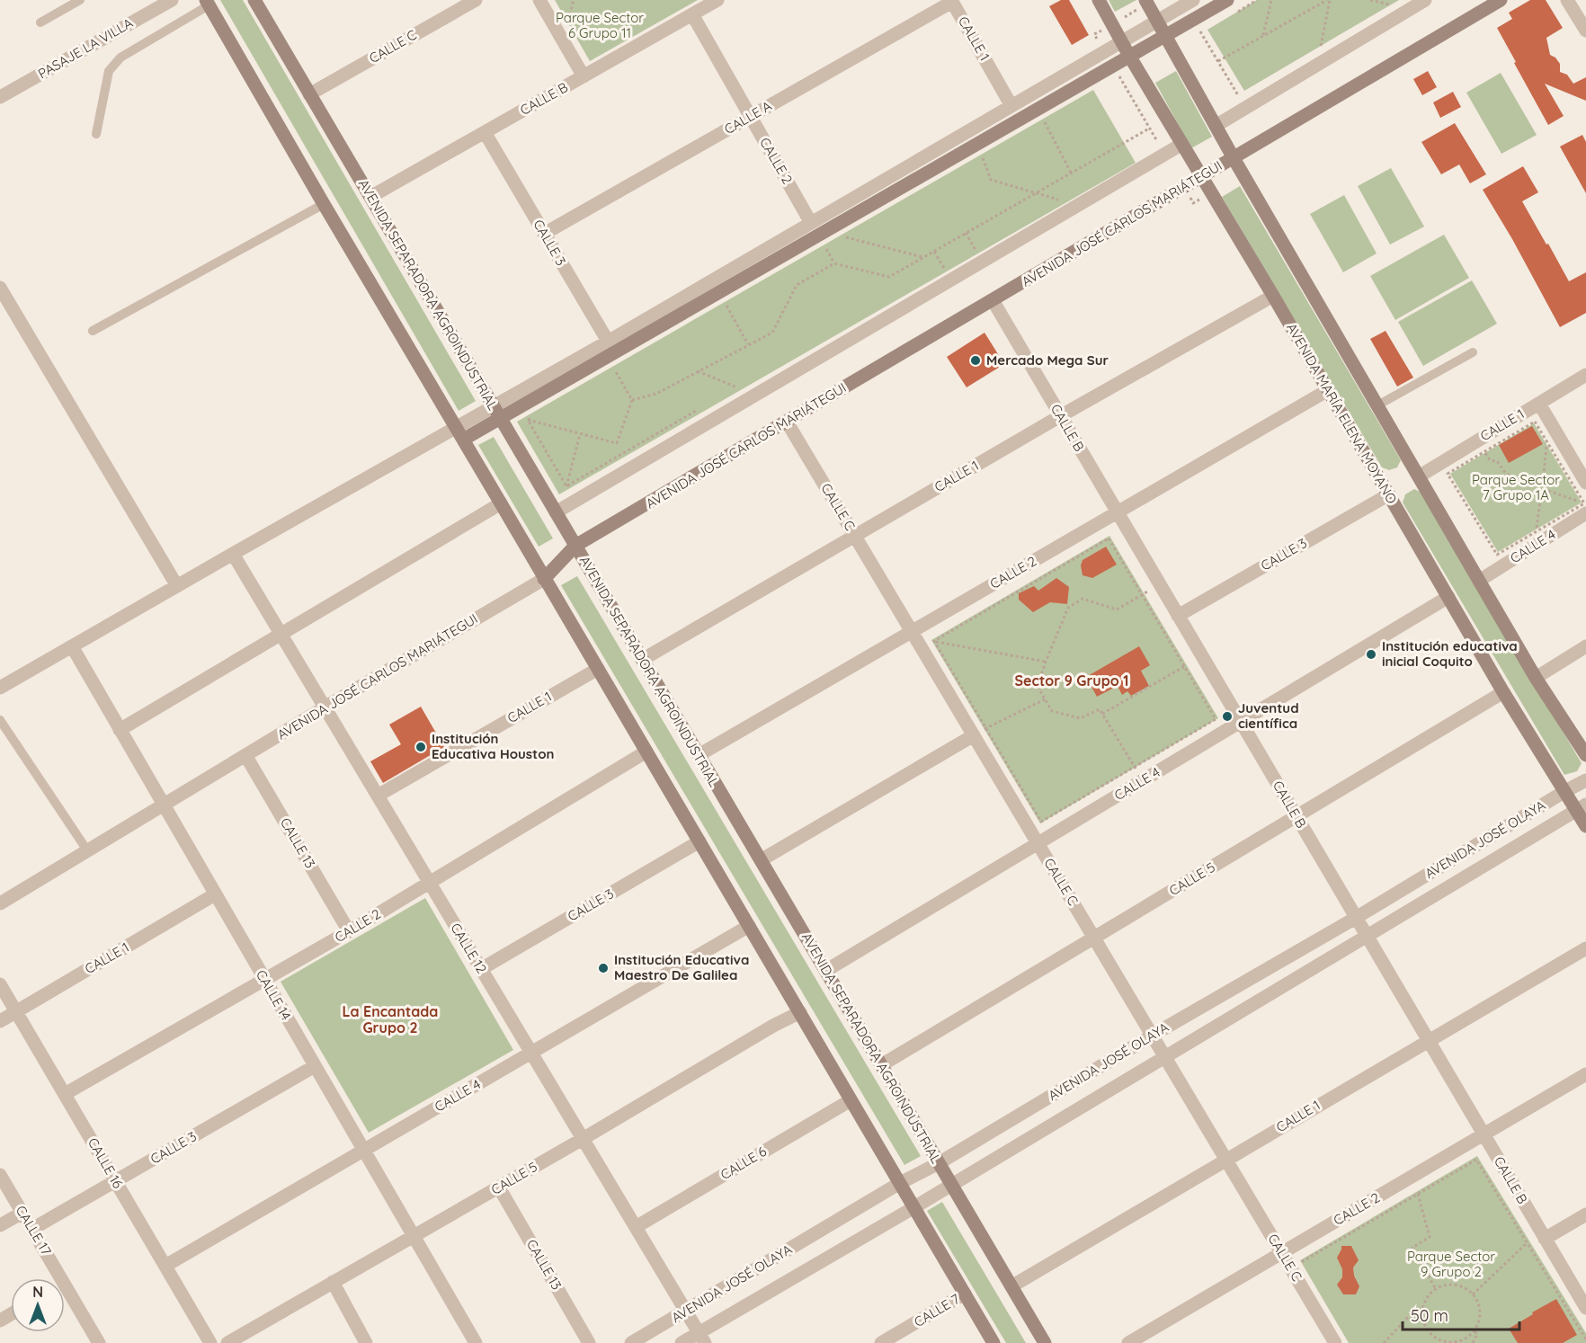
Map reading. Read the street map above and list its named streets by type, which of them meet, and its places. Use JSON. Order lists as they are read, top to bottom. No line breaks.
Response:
{"streets":{"street":["CALLE 1","CALLE C","PASAJE LA VILLA","CALLE B","CALLE A","CALLE 2","AVENIDA JOSÉ CARLOS MARIÁTEGUI","CALLE 3","AVENIDA SEPARADORA AGROINDUSTRIAL","AVENIDA MARÍA ELENA MOYANO","CALLE 4","AVENIDA JOSÉ OLAYA","CALLE 13","CALLE 5","CALLE 12","CALLE 14","CALLE 16","CALLE 6","CALLE 17","CALLE 7"]},"crossings":[["CALLE 1","CALLE C"],["CALLE 1","CALLE B"],["CALLE 1","CALLE A"],["CALLE 1","AVENIDA SEPARADORA AGROINDUSTRIAL"],["CALLE 1","AVENIDA MARÍA ELENA MOYANO"],["CALLE 1","CALLE 12"],["CALLE 1","CALLE 14"],["CALLE 1","CALLE 16"],["CALLE C","CALLE 2"],["CALLE C","AVENIDA JOSÉ CARLOS MARIÁTEGUI"],["CALLE C","AVENIDA SEPARADORA AGROINDUSTRIAL"],["CALLE C","CALLE 4"],["CALLE C","AVENIDA JOSÉ OLAYA"],["CALLE C","CALLE 5"],["CALLE B","CALLE 2"],["CALLE B","AVENIDA JOSÉ CARLOS MARIÁTEGUI"],["CALLE B","CALLE 3"],["CALLE B","AVENIDA SEPARADORA AGROINDUSTRIAL"],["CALLE B","CALLE 4"],["CALLE B","AVENIDA JOSÉ OLAYA"],["CALLE B","CALLE 5"],["CALLE A","CALLE 2"],["CALLE A","CALLE 3"],["CALLE 2","AVENIDA SEPARADORA AGROINDUSTRIAL"],["CALLE 2","AVENIDA MARÍA ELENA MOYANO"],["CALLE 2","CALLE 13"],["CALLE 2","CALLE 12"],["CALLE 2","CALLE 14"],["CALLE 2","CALLE 16"],["AVENIDA JOSÉ CARLOS MARIÁTEGUI","AVENIDA SEPARADORA AGROINDUSTRIAL"],["AVENIDA JOSÉ CARLOS MARIÁTEGUI","AVENIDA MARÍA ELENA MOYANO"],["AVENIDA JOSÉ CARLOS MARIÁTEGUI","CALLE 13"],["AVENIDA JOSÉ CARLOS MARIÁTEGUI","CALLE 12"],["AVENIDA JOSÉ CARLOS MARIÁTEGUI","CALLE 14"],["CALLE 3","AVENIDA MARÍA ELENA MOYANO"],["CALLE 3","CALLE 12"],["CALLE 3","CALLE 14"],["CALLE 3","CALLE 16"],["CALLE 3","CALLE 17"],["AVENIDA SEPARADORA AGROINDUSTRIAL","CALLE 4"],["AVENIDA SEPARADORA AGROINDUSTRIAL","AVENIDA JOSÉ OLAYA"],["AVENIDA SEPARADORA AGROINDUSTRIAL","CALLE 5"],["AVENIDA MARÍA ELENA MOYANO","CALLE 4"],["AVENIDA MARÍA ELENA MOYANO","AVENIDA JOSÉ OLAYA"],["AVENIDA MARÍA ELENA MOYANO","CALLE 5"],["CALLE 4","CALLE 12"],["CALLE 4","CALLE 14"],["CALLE 4","CALLE 16"],["AVENIDA JOSÉ OLAYA","CALLE 12"],["CALLE 13","CALLE 5"],["CALLE 5","CALLE 12"],["CALLE 5","CALLE 14"],["CALLE 12","CALLE 6"]],"districts":["Sector 9 Grupo 1","La Encantada Grupo 2"],"parks":["Parque Sector 6 Grupo 11","Parque Sector 7 Grupo 1A","Parque Sector 9 Grupo 2"],"places":["Mercado Mega Sur","Institución educativa inicial Coquito","Juventud científica","Institución Educativa Houston","Institución Educativa Maestro De Galilea"],"scale_bar":"50 m","north":"top"}
